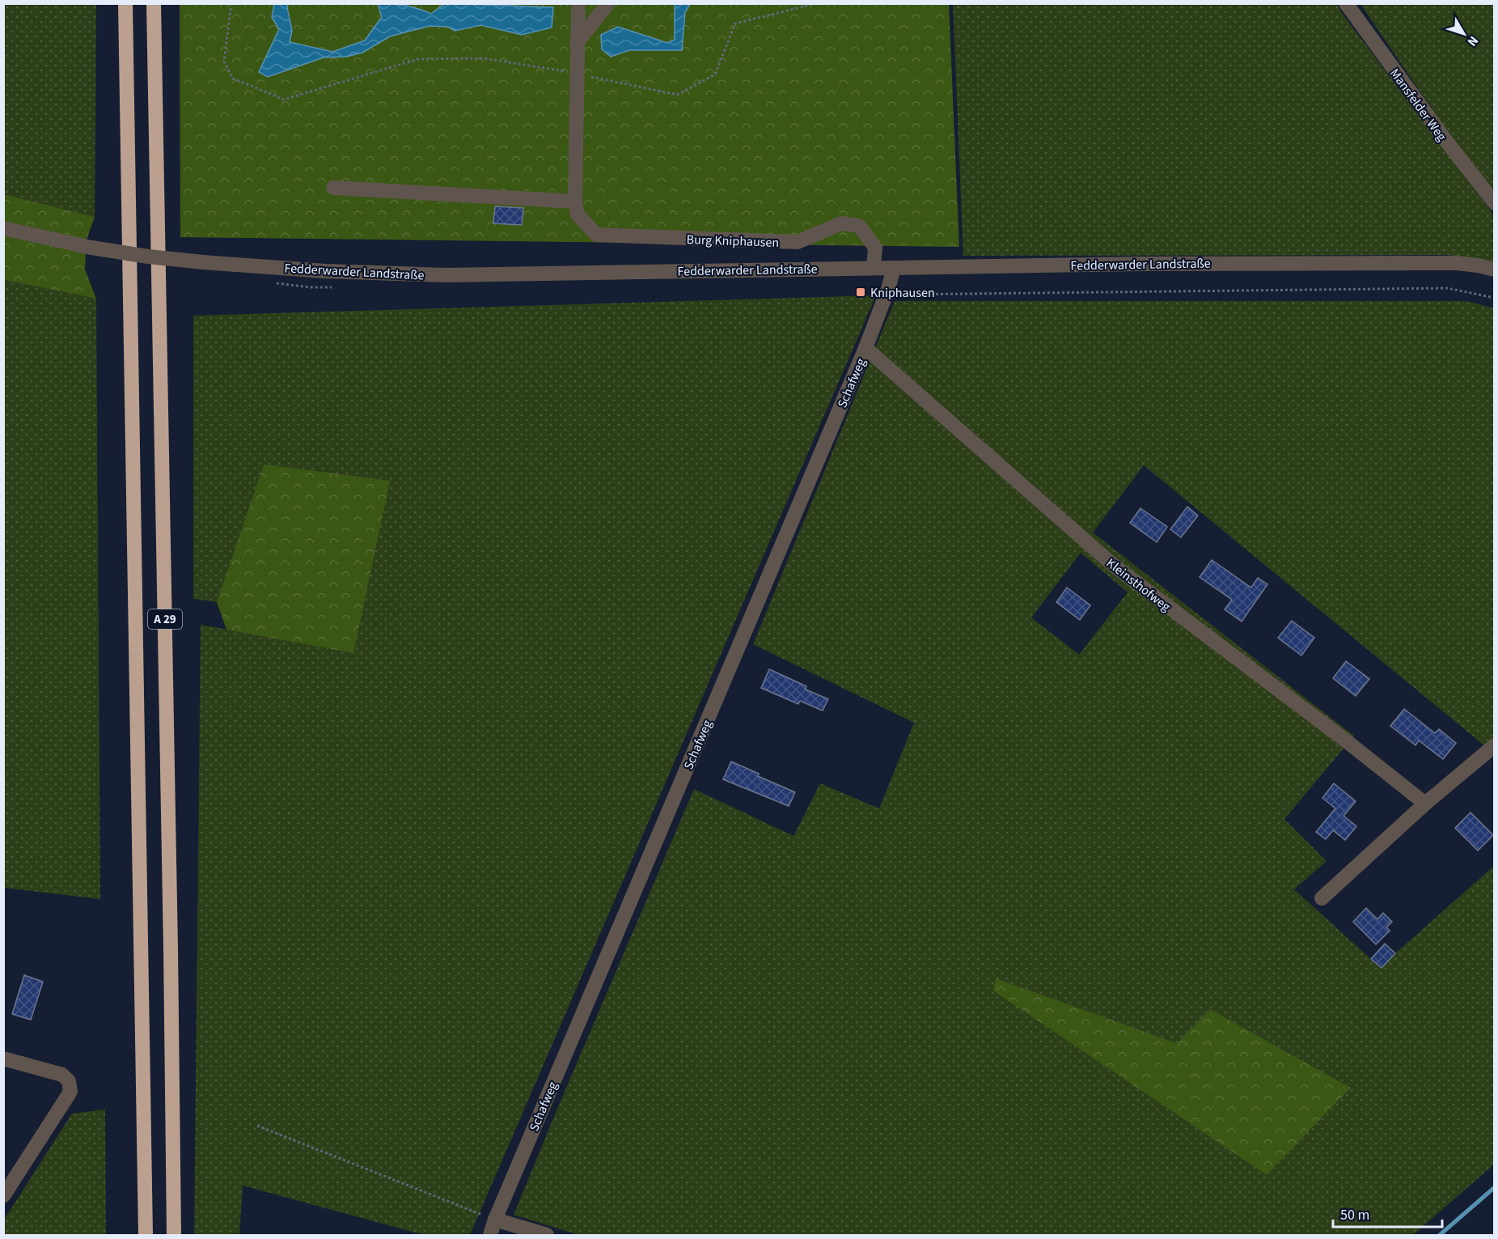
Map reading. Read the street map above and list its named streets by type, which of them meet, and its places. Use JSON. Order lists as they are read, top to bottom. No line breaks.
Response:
{"streets":{"highway":["A 29"],"street":["Mansfelder Weg","Burg Kniphausen","Fedderwarder Landstraße","Schafweg","Kleinsthofweg"]},"crossings":[["Burg Kniphausen","Fedderwarder Landstraße"],["Fedderwarder Landstraße","Schafweg"],["Schafweg","Kleinsthofweg"]],"places":{"transit":["Kniphausen"]},"scale_bar":"50 m","north":"bottom right"}
